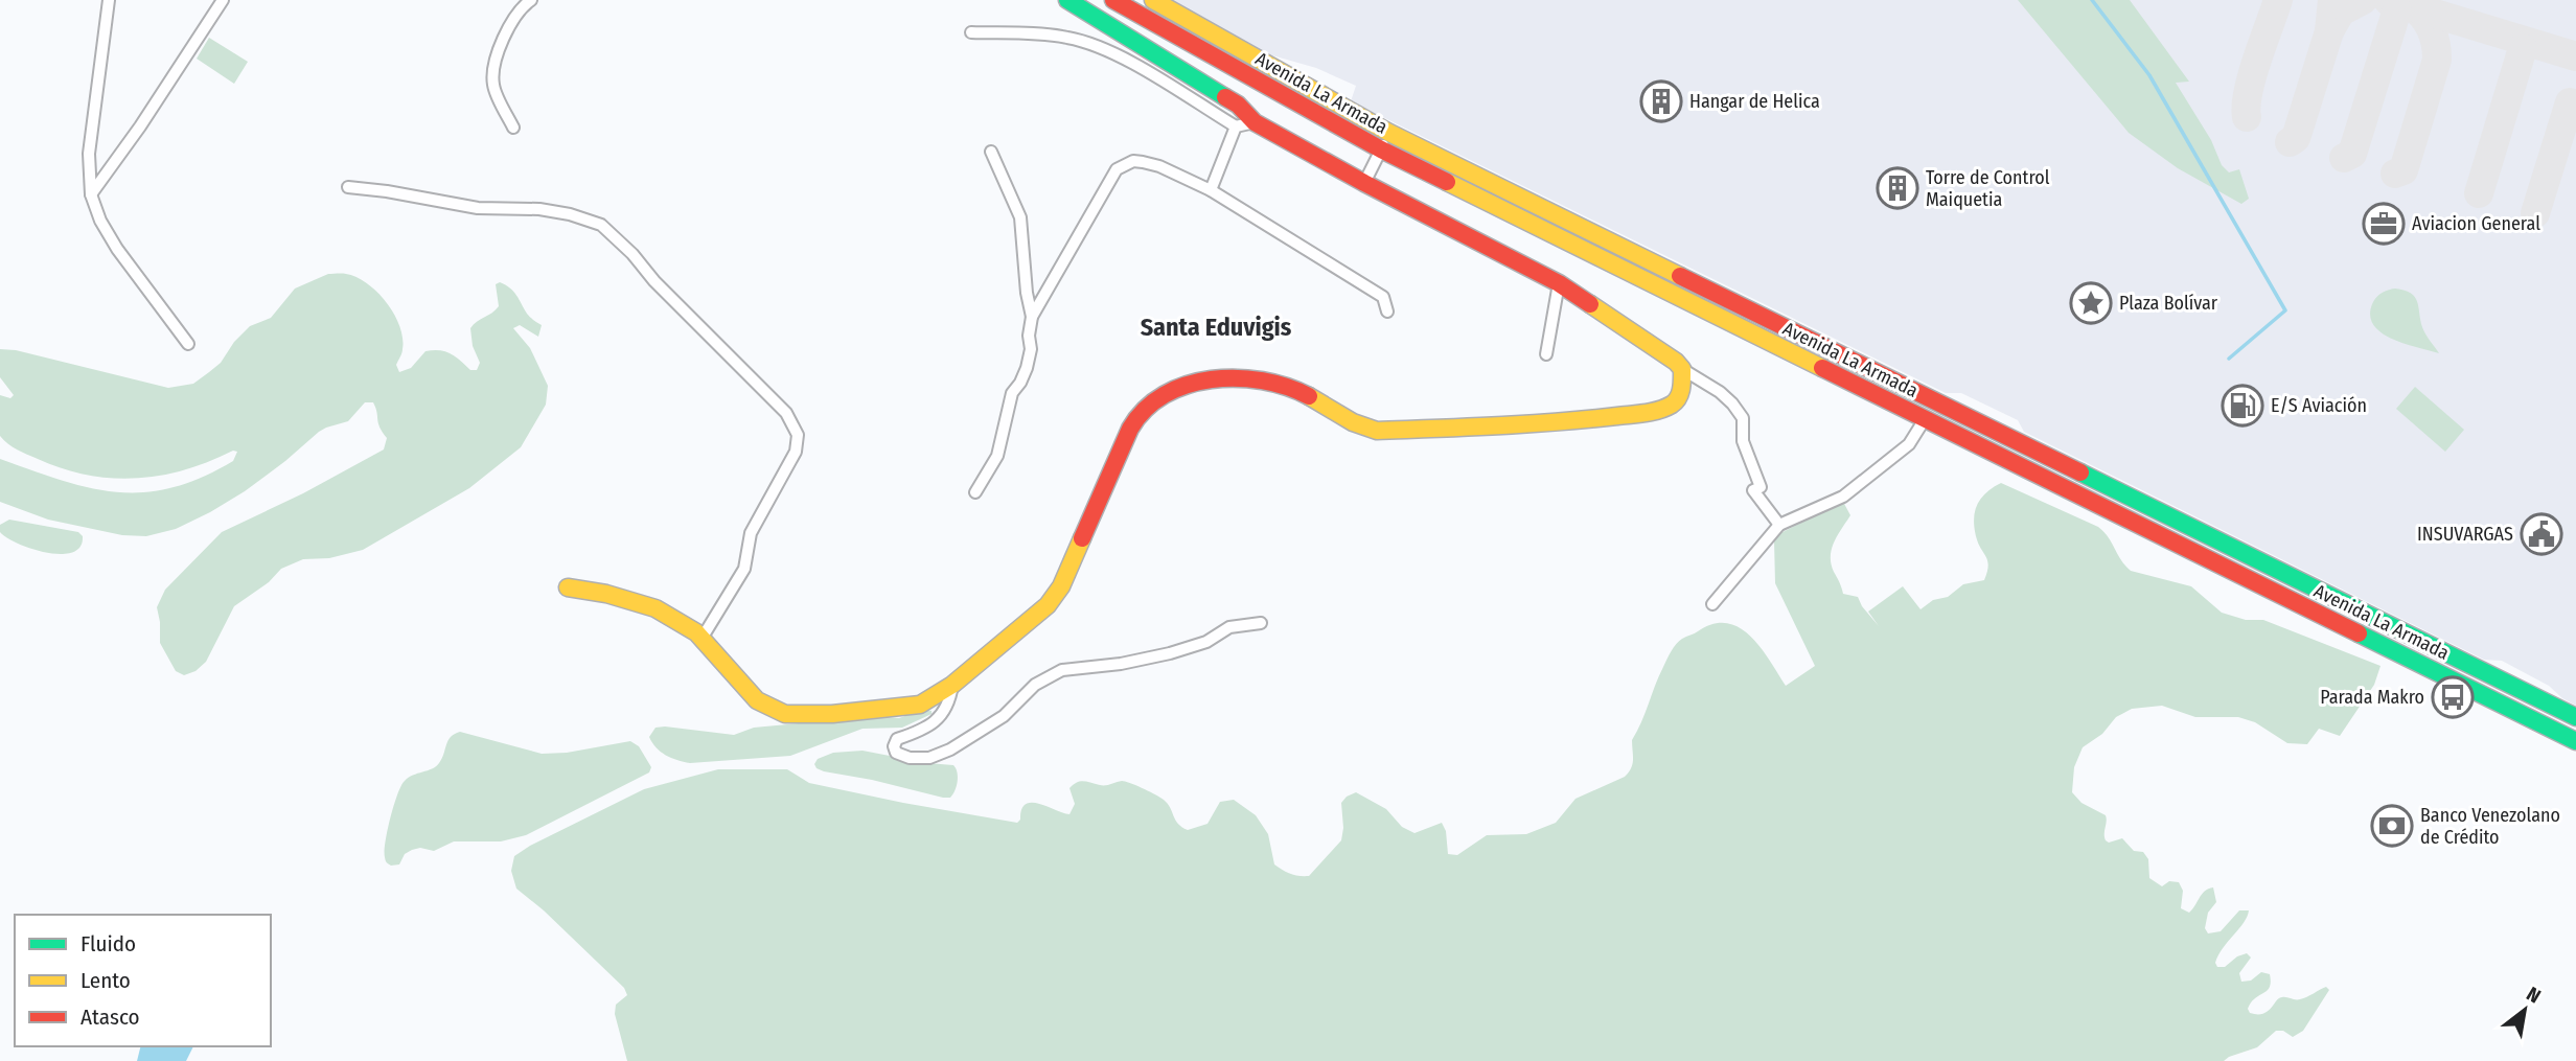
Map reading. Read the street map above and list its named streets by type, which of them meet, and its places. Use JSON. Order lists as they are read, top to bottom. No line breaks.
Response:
{"streets":{"main road":["Avenida La Armada"]},"districts":["Santa Eduvigis"],"places":{"building":["Hangar de Helica","Torre de Control Maiquetia"],"office":["Aviacion General"],"place":["Plaza Bolívar"],"fuel station":["E/S Aviación"],"public building":["INSUVARGAS"],"bus stop":["Parada Makro"],"bank":["Banco Venezolano de Crédito"]},"legend":["Fluido","Lento","Atasco"],"north":"top right"}
